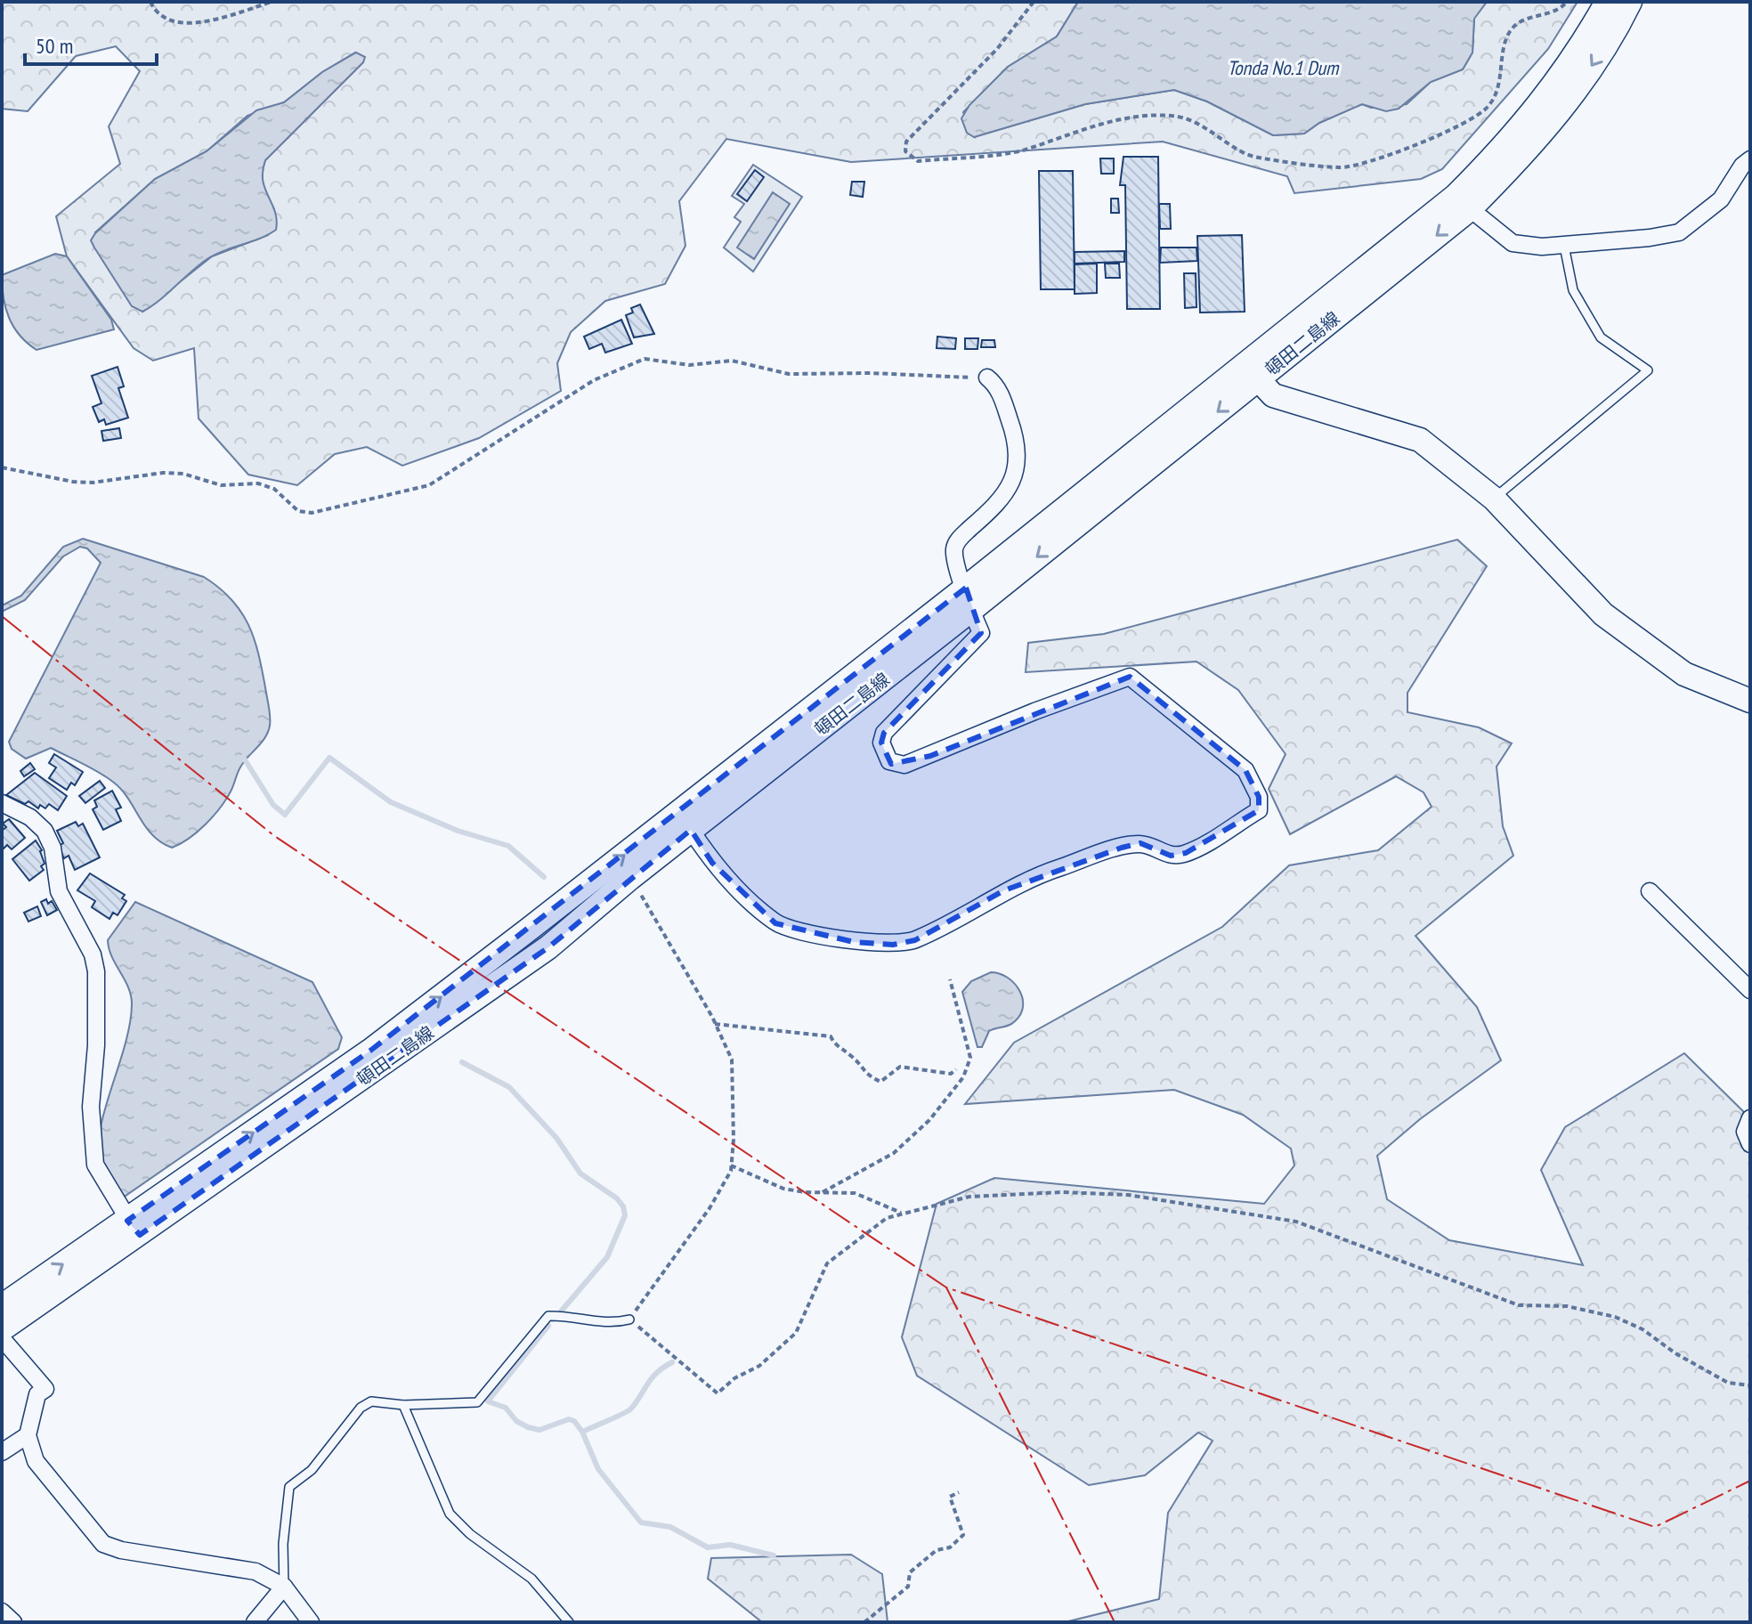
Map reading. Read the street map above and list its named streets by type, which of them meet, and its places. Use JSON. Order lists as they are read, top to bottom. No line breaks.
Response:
{"streets":{"main road":["頓田二島線"]},"water":["Tonda No.1 Dum"],"scale_bar":"50 m"}
